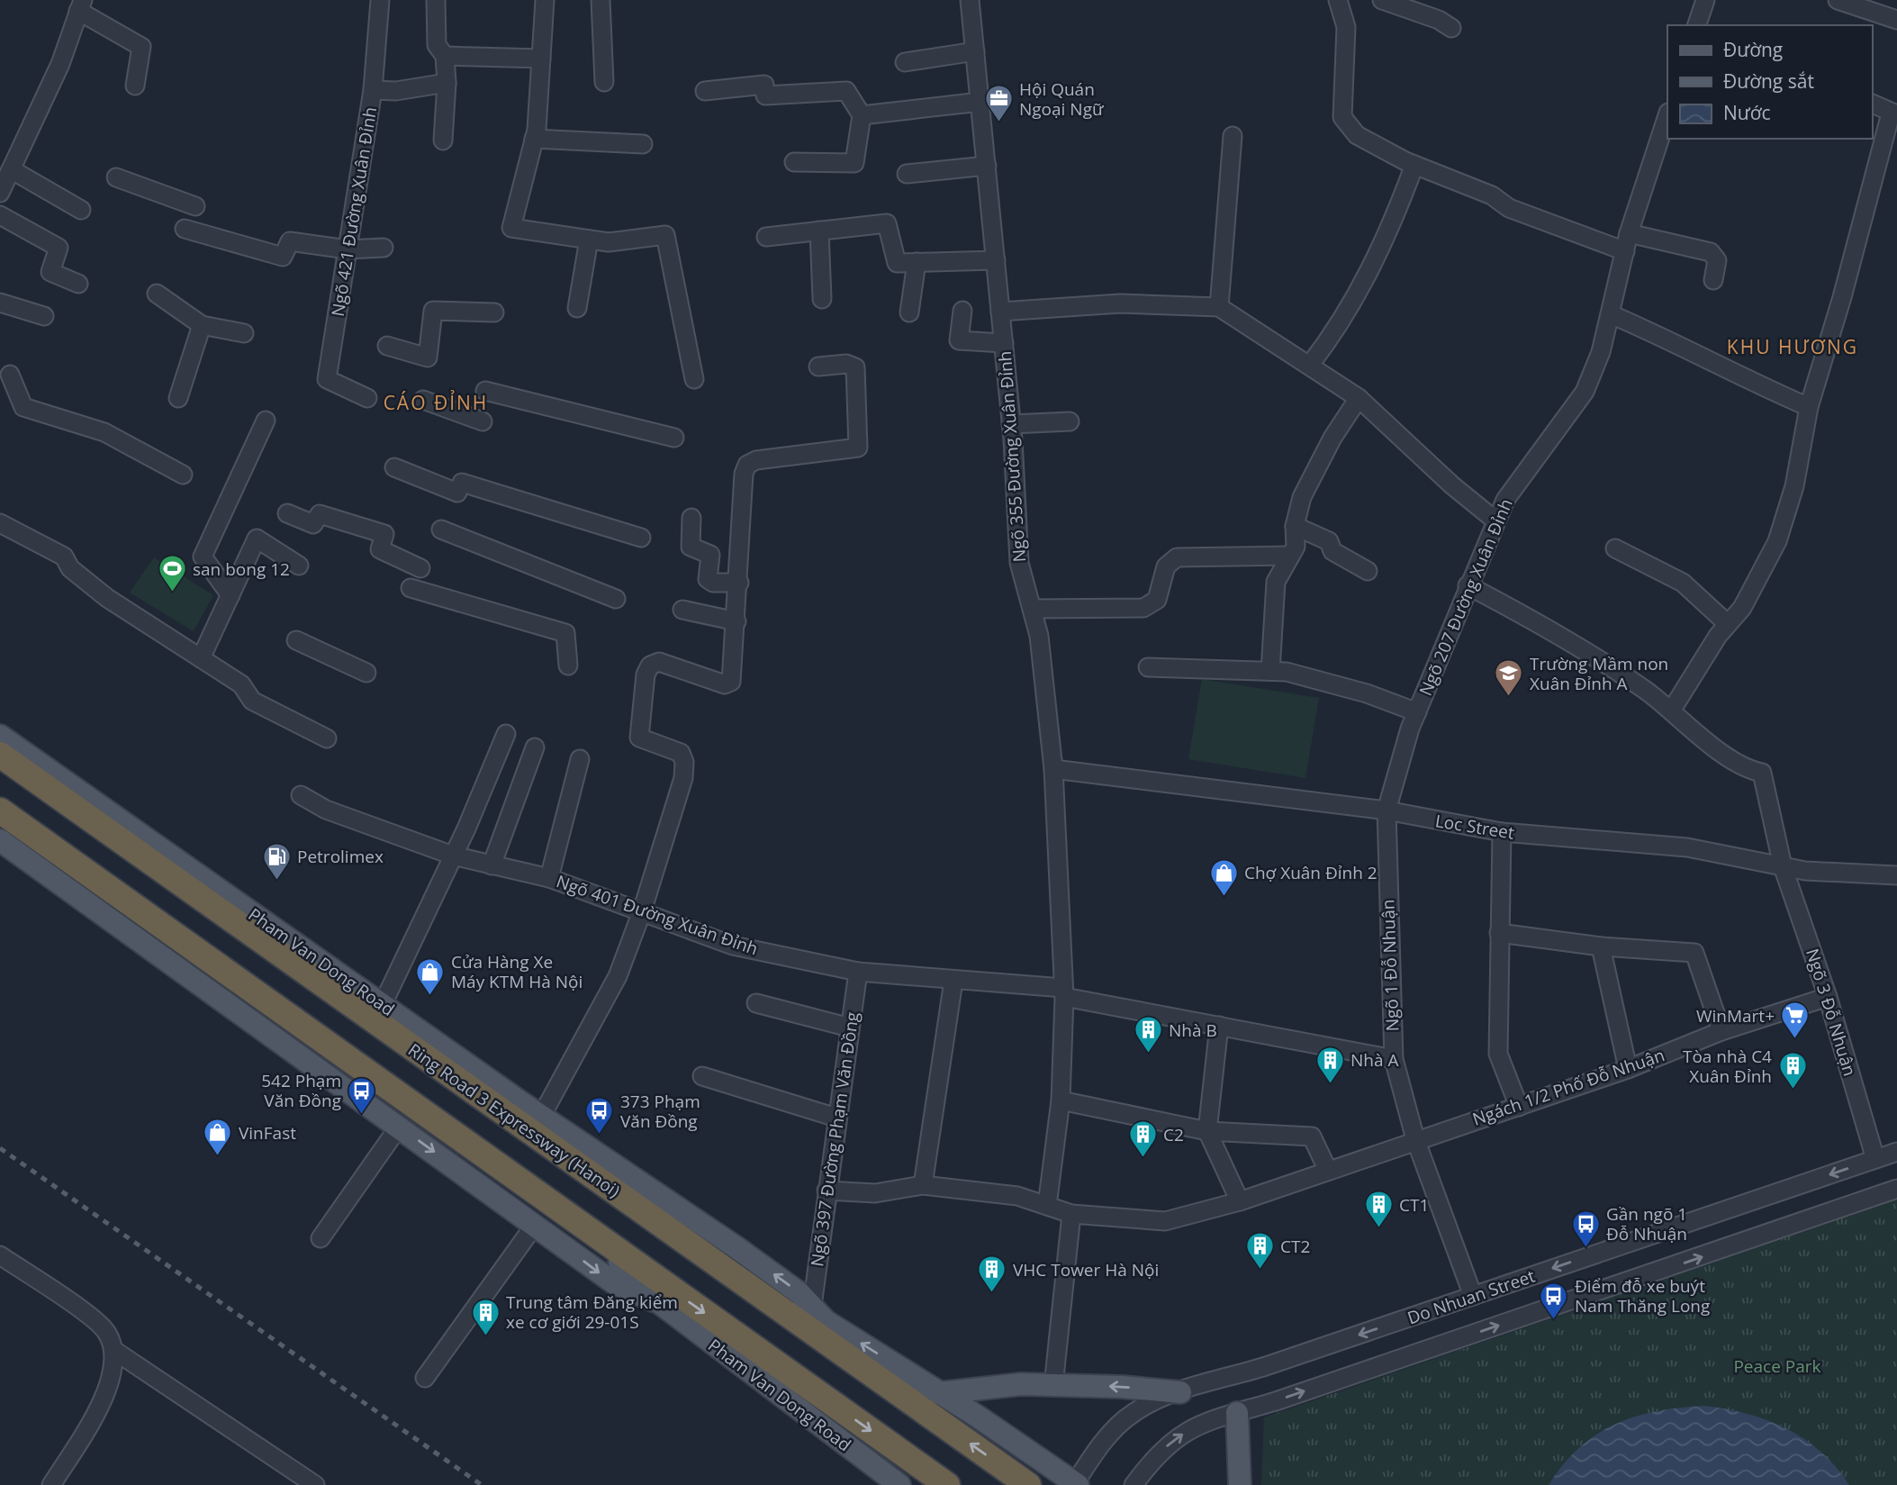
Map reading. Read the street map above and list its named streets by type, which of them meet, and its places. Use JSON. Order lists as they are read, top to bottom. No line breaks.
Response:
{"streets":{"highway":["Ring Road 3 Expressway (Hanoi)"],"main road":["Pham Van Dong Road"],"street":["Ngõ 421 Đường Xuân Đỉnh","Ngõ 355 Đường Xuân Đỉnh","Ngõ 207 Đường Xuân Đỉnh","Loc Street","Ngõ 401 Đường Xuân Đỉnh","Ngõ 1 Đỗ Nhuận","Ngõ 3 Đỗ Nhuận","Ngách 1/2 Phố Đỗ Nhuận","Ngõ 397 Đường Phạm Văn Đồng","Do Nhuan Street"]},"crossings":[["Ngõ 355 Đường Xuân Đỉnh","Loc Street"],["Ngõ 355 Đường Xuân Đỉnh","Ngõ 401 Đường Xuân Đỉnh"],["Ngõ 355 Đường Xuân Đỉnh","Ngách 1/2 Phố Đỗ Nhuận"],["Ngõ 207 Đường Xuân Đỉnh","Loc Street"],["Ngõ 207 Đường Xuân Đỉnh","Ngõ 1 Đỗ Nhuận"],["Loc Street","Ngõ 1 Đỗ Nhuận"],["Loc Street","Ngõ 3 Đỗ Nhuận"],["Ngõ 401 Đường Xuân Đỉnh","Ngõ 397 Đường Phạm Văn Đồng"],["Pham Van Dong Road","Ring Road 3 Expressway (Hanoi)"],["Pham Van Dong Road","Ngõ 397 Đường Phạm Văn Đồng"],["Pham Van Dong Road","Do Nhuan Street"],["Ngõ 1 Đỗ Nhuận","Ngách 1/2 Phố Đỗ Nhuận"],["Ngõ 1 Đỗ Nhuận","Do Nhuan Street"],["Ngõ 3 Đỗ Nhuận","Ngách 1/2 Phố Đỗ Nhuận"],["Ngõ 3 Đỗ Nhuận","Do Nhuan Street"],["Ngách 1/2 Phố Đỗ Nhuận","Ngõ 397 Đường Phạm Văn Đồng"]],"districts":["KHU HƯƠNG","CÁO ĐỈNH"],"parks":["Peace Park"],"places":{"office":["Hội Quán Ngoại Ngữ"],"sports":["san bong 12"],"school or university":["Trường Mầm non Xuân Đỉnh A"],"fuel station":["Petrolimex"],"shop":["Chợ Xuân Đỉnh 2","Cửa Hàng Xe Máy KTM Hà Nội","VinFast"],"supermarket":["WinMart+"],"building":["Nhà B","Nhà A","Tòa nhà C4 Xuân Đỉnh","C2","CT1","CT2","VHC Tower Hà Nội","Trung tâm Đăng kiểm xe cơ giới 29-01S"],"bus stop":["542 Phạm Văn Đồng","373 Phạm Văn Đồng","Gần ngõ 1 Đỗ Nhuận","Điểm đỗ xe buýt Nam Thăng Long"]},"legend":["Đường","Đường sắt","Nước"]}
